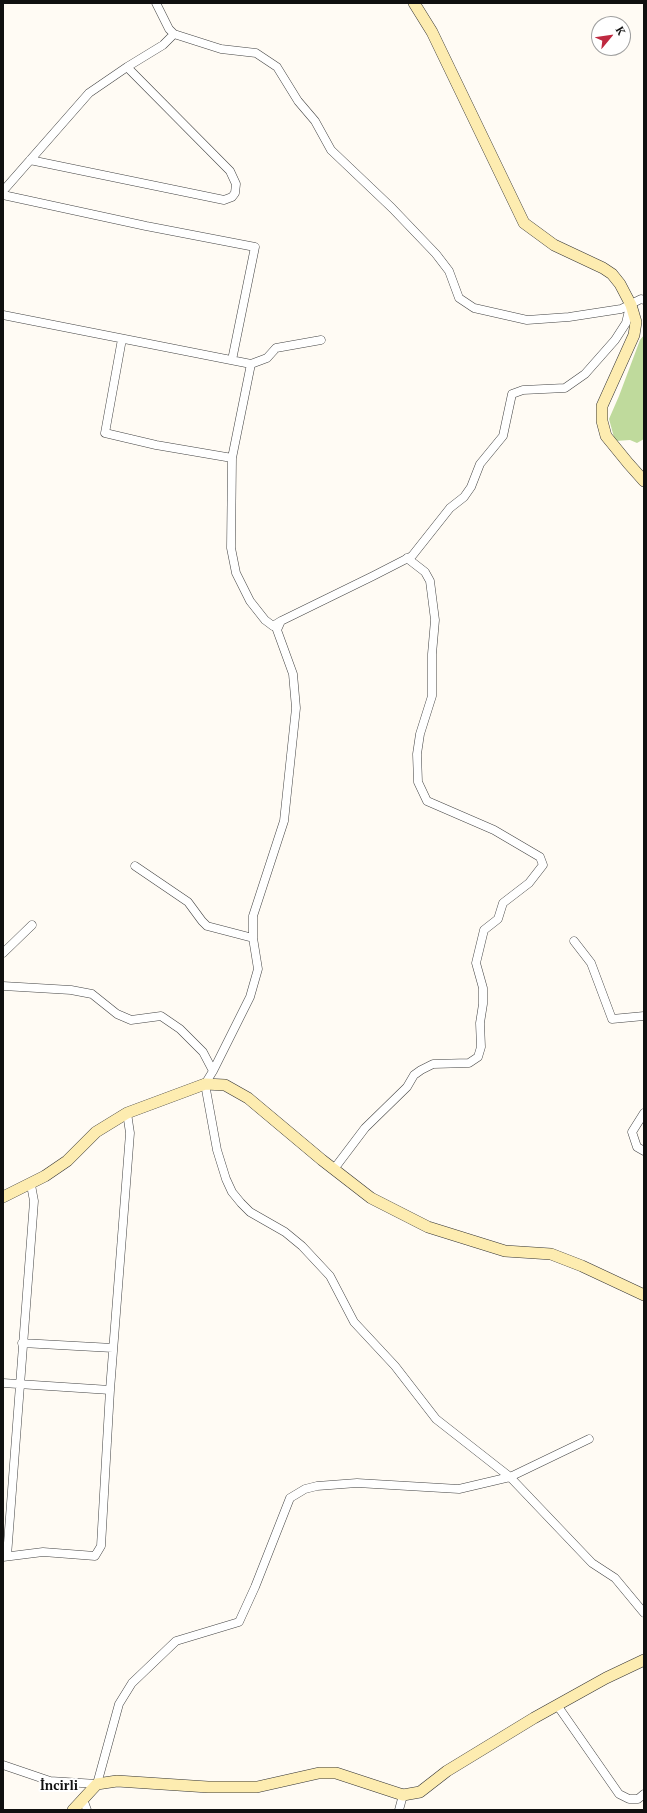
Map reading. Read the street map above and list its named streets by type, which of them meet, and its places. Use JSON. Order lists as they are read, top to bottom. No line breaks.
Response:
{"districts":["İncirli"],"north":"top right"}
